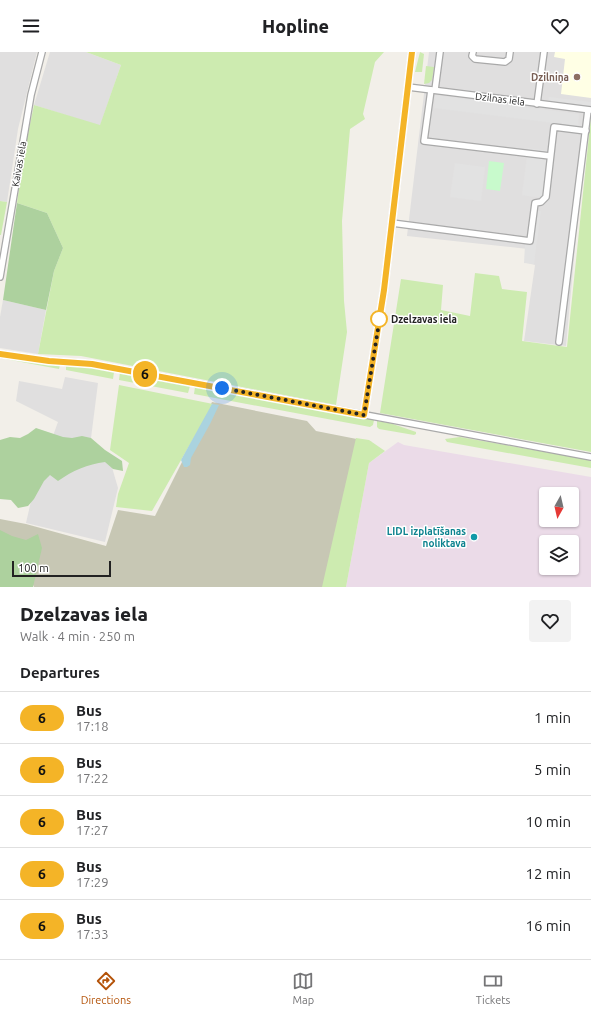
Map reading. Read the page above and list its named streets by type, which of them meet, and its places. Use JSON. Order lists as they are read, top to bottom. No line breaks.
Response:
{"streets":{"street":["Dzilnas iela","Kaivas iela"]},"places":["Dzilniņa","Dzelzavas iela","LIDL izplatīšanas noliktava"],"lines":["bus line 6"],"scale_bar":"100 m","north":"bottom","page":{"header":"Hopline","on_map":"6","scale":"100 m","heading":[["Dzelzavas iela","Walk · 4 min · 250 m"],"Departures"],"list":[{"mark":"6","name":"Bus","note":"17:18","value":"1 min"},{"mark":"6","name":"Bus","note":"17:22","value":"5 min"},{"mark":"6","name":"Bus","note":"17:27","value":"10 min"},{"mark":"6","name":"Bus","note":"17:29","value":"12 min"},{"mark":"6","name":"Bus","note":"17:33","value":"16 min"}],"tabs":["Directions","Map","Tickets"]}}
